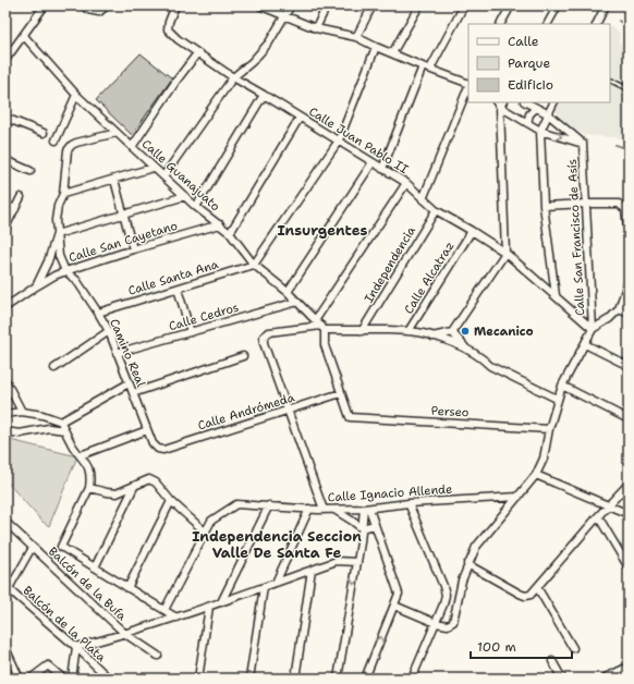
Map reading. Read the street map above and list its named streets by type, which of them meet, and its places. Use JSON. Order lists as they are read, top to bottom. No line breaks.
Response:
{"streets":{"street":["Calle Juan Pablo II","Calle Guanajuato","Calle San Francisco de Asís","Calle San Cayetano","Independencia","Calle Santa Ana","Calle Alcatraz","Calle Cedros","Camino Real","Calle Andrómeda","Perseo","Calle Ignacio Allende","Balcón de la Bufa","Balcón de la Plata"]},"crossings":[["Calle Juan Pablo II","Calle San Francisco de Asís"],["Calle Juan Pablo II","Independencia"],["Calle Juan Pablo II","Calle Alcatraz"],["Calle Guanajuato","Calle San Cayetano"],["Calle Guanajuato","Calle Santa Ana"],["Calle Guanajuato","Calle Alcatraz"],["Calle Guanajuato","Calle Cedros"],["Calle Guanajuato","Camino Real"],["Calle San Cayetano","Camino Real"],["Independencia","Calle Alcatraz"],["Calle Santa Ana","Camino Real"],["Calle Alcatraz","Calle Andrómeda"],["Calle Cedros","Camino Real"],["Camino Real","Calle Andrómeda"],["Calle Andrómeda","Perseo"]],"districts":["Insurgentes","Independencia Seccion Valle De Santa Fe"],"places":["Mecanico"],"legend":["Calle","Parque","Edificio"],"scale_bar":"100 m"}
